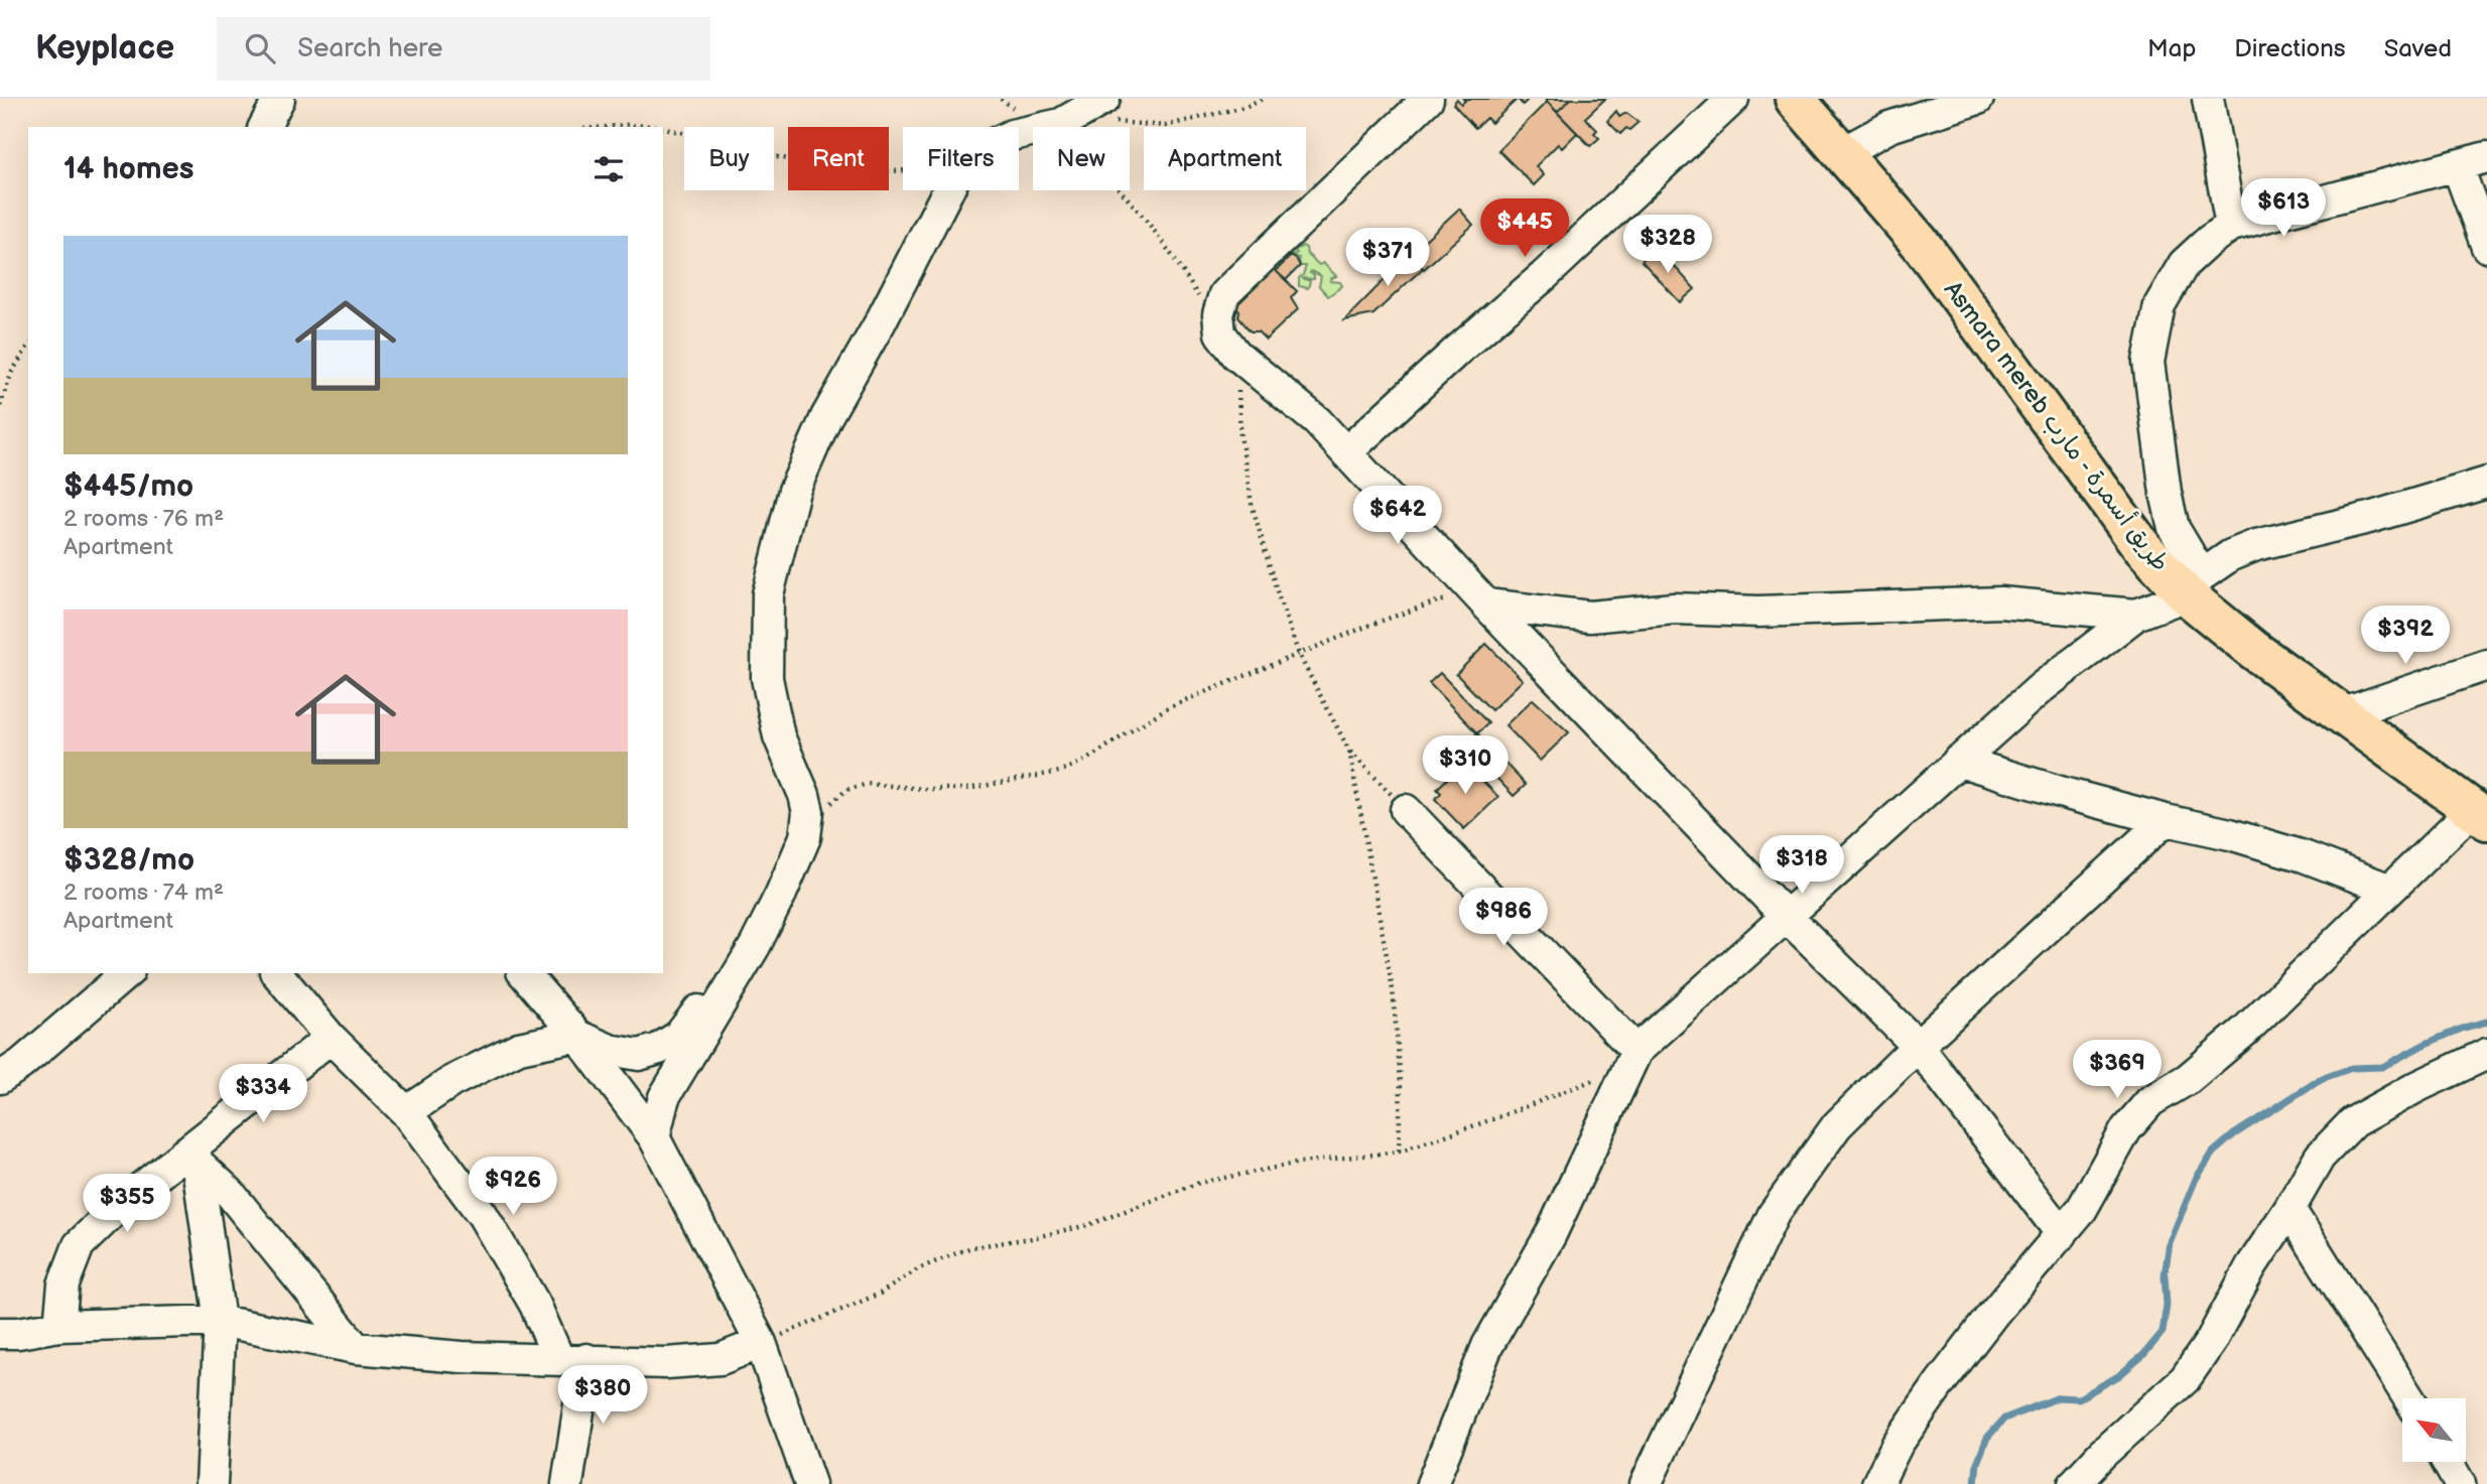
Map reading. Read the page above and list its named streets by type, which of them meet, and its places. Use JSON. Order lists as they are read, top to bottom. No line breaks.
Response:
{"streets":{"highway":["Asmara mereb طريق أسمرة - مارب"]},"north":"top left","page":{"header":"Keyplace","search":"Search here","nav":["Map","Directions","Saved"],"chip":["Buy","Rent","Filters","New","Apartment"],"heading":"14 homes","price":["$613","$445","$328","$371","$642","$392","$310","$318","$986","$369","$334","$926","$355","$380"],"list":[{"name":"$445/mo","note":"2 rooms · 76 m² · Apartment"},{"name":"$328/mo","note":"2 rooms · 74 m² · Apartment"}]}}
